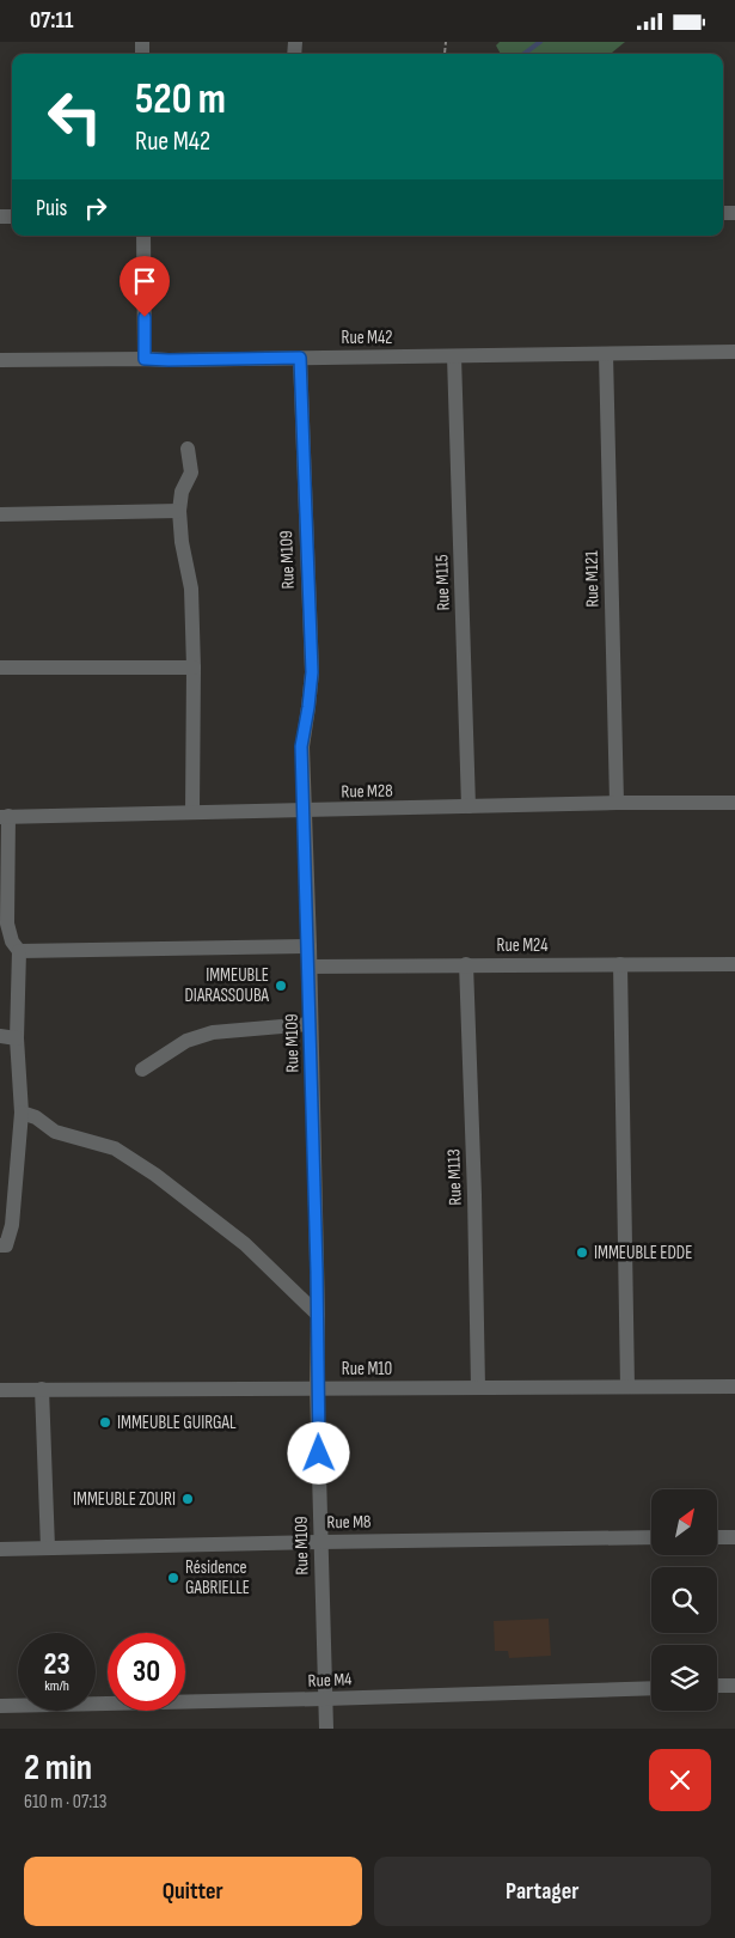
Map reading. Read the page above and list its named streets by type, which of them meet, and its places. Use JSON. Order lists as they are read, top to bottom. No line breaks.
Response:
{"streets":{"street":["Rue M42","Rue M109","Rue M121","Rue M115","Rue M28","Rue M24","Rue M113","Rue M10","Rue M8","Rue M4"]},"crossings":[["Rue M42","Rue M109"],["Rue M42","Rue M121"],["Rue M42","Rue M115"],["Rue M109","Rue M28"],["Rue M109","Rue M24"],["Rue M109","Rue M10"],["Rue M109","Rue M8"],["Rue M109","Rue M4"],["Rue M121","Rue M28"],["Rue M115","Rue M28"],["Rue M24","Rue M113"],["Rue M113","Rue M10"]],"places":["IMMEUBLE DIARASSOUBA","IMMEUBLE EDDE","IMMEUBLE GUIRGAL","IMMEUBLE ZOURI","Résidence GABRIELLE"],"north":"top right","page":{"status":"07:11","turn":["520 m","Rue M42"],"then":"Puis","speed":"23 km/h","limit":"30","heading":["2 min","610 m · 07:13"],"buttons":["Quitter","Partager"]}}
